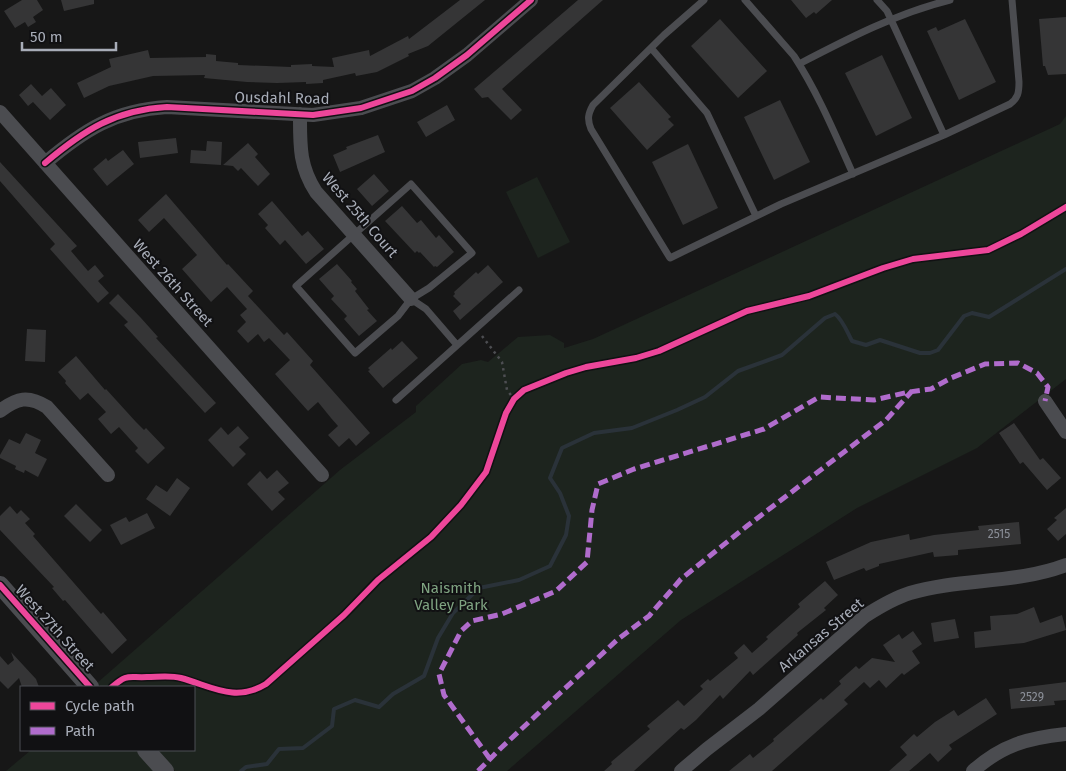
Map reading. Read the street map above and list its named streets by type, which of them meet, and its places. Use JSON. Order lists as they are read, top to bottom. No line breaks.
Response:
{"streets":{"street":["Ousdahl Road","West 25th Court","West 26th Street","West 27th Street","Arkansas Street"]},"crossings":[["Ousdahl Road","West 25th Court"],["Ousdahl Road","West 26th Street"]],"parks":["Naismith Valley Park"],"house_numbers":["2515","2529"],"legend":["Cycle path","Path"],"scale_bar":"50 m"}
